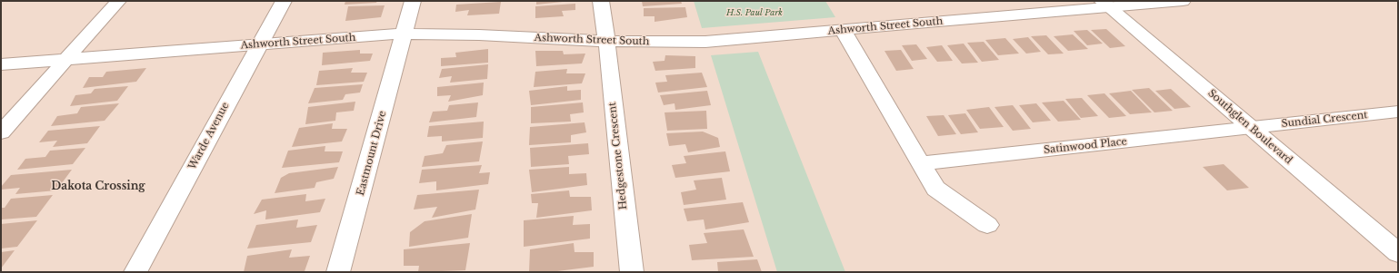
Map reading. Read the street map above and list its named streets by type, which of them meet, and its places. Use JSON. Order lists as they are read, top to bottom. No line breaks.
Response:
{"streets":{"street":["Ashworth Street South","Sundial Crescent","Southglen Boulevard","Warde Avenue","Satinwood Place","Eastmount Drive","Hedgestone Crescent"]},"crossings":[["Ashworth Street South","Southglen Boulevard"],["Ashworth Street South","Warde Avenue"],["Ashworth Street South","Eastmount Drive"],["Ashworth Street South","Hedgestone Crescent"],["Sundial Crescent","Southglen Boulevard"],["Sundial Crescent","Satinwood Place"],["Southglen Boulevard","Satinwood Place"]],"districts":["Dakota Crossing"],"parks":["H.S. Paul Park"]}
